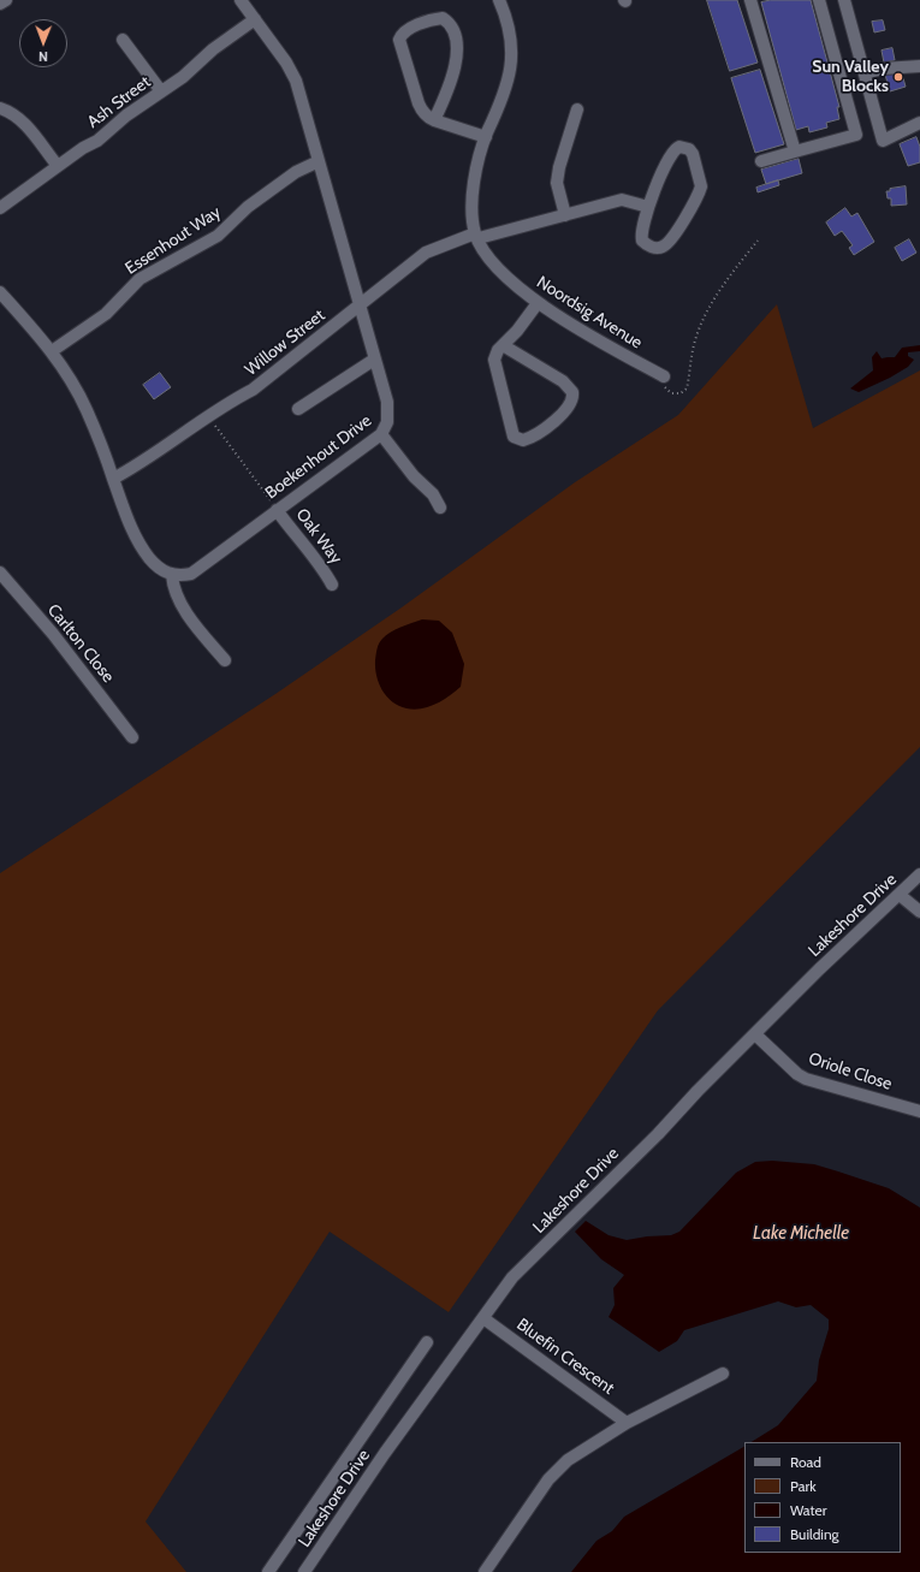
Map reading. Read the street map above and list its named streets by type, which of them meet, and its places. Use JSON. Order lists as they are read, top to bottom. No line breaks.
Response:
{"streets":{"street":["Ash Street","Essenhout Way","Noordsig Avenue","Willow Street","Boekenhout Drive","Oak Way","Carlton Close","Lakeshore Drive","Oriole Close","Bluefin Crescent"]},"crossings":[["Ash Street","Boekenhout Drive"],["Essenhout Way","Boekenhout Drive"],["Noordsig Avenue","Willow Street"],["Willow Street","Boekenhout Drive"],["Boekenhout Drive","Oak Way"],["Lakeshore Drive","Oriole Close"],["Lakeshore Drive","Bluefin Crescent"]],"water":["Lake Michelle"],"places":["Sun Valley Blocks"],"legend":["Road","Park","Water","Building"],"north":"bottom"}
